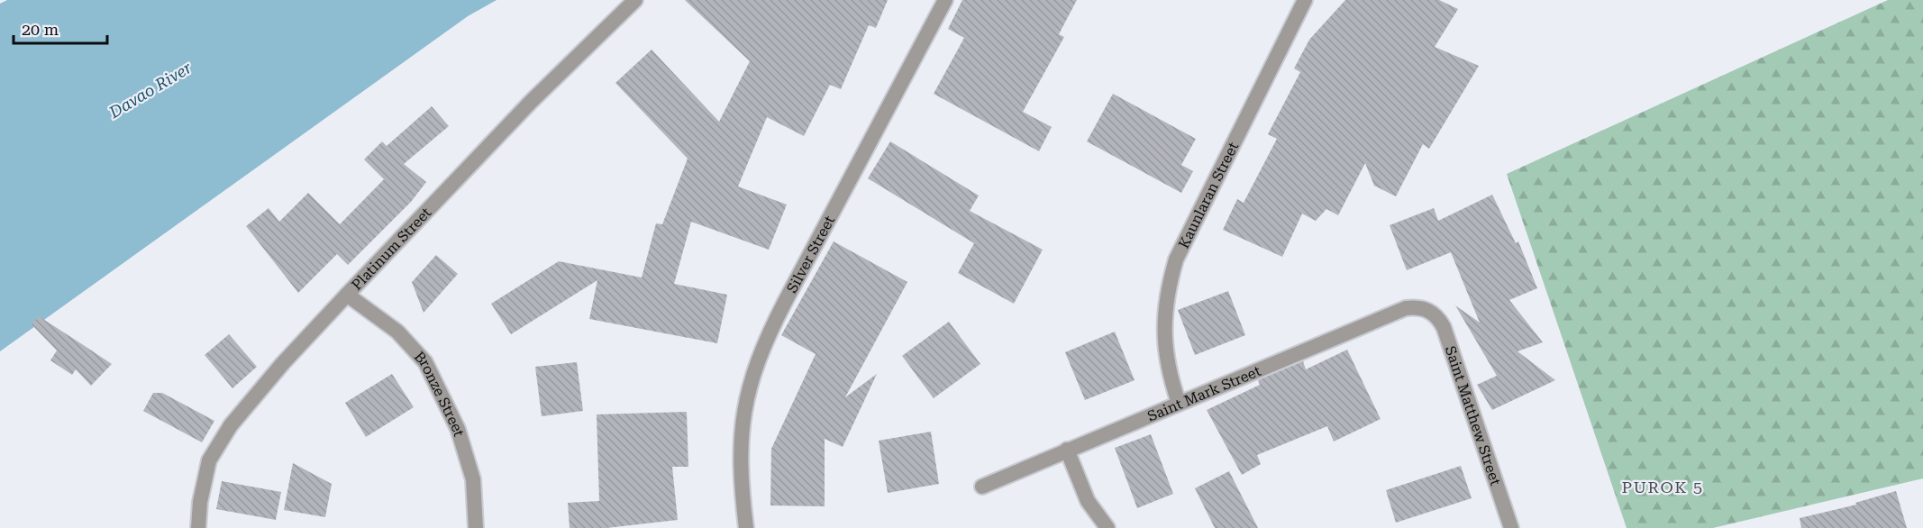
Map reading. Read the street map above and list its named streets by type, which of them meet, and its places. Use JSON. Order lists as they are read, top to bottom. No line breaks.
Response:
{"streets":{"street":["Kaunlaran Street","Platinum Street","Silver Street","Saint Mark Street","Bronze Street","Saint Matthew Street"]},"crossings":[["Kaunlaran Street","Saint Mark Street"],["Platinum Street","Bronze Street"],["Saint Mark Street","Saint Matthew Street"]],"districts":["PUROK 5"],"water":["Davao River"],"scale_bar":"20 m"}
